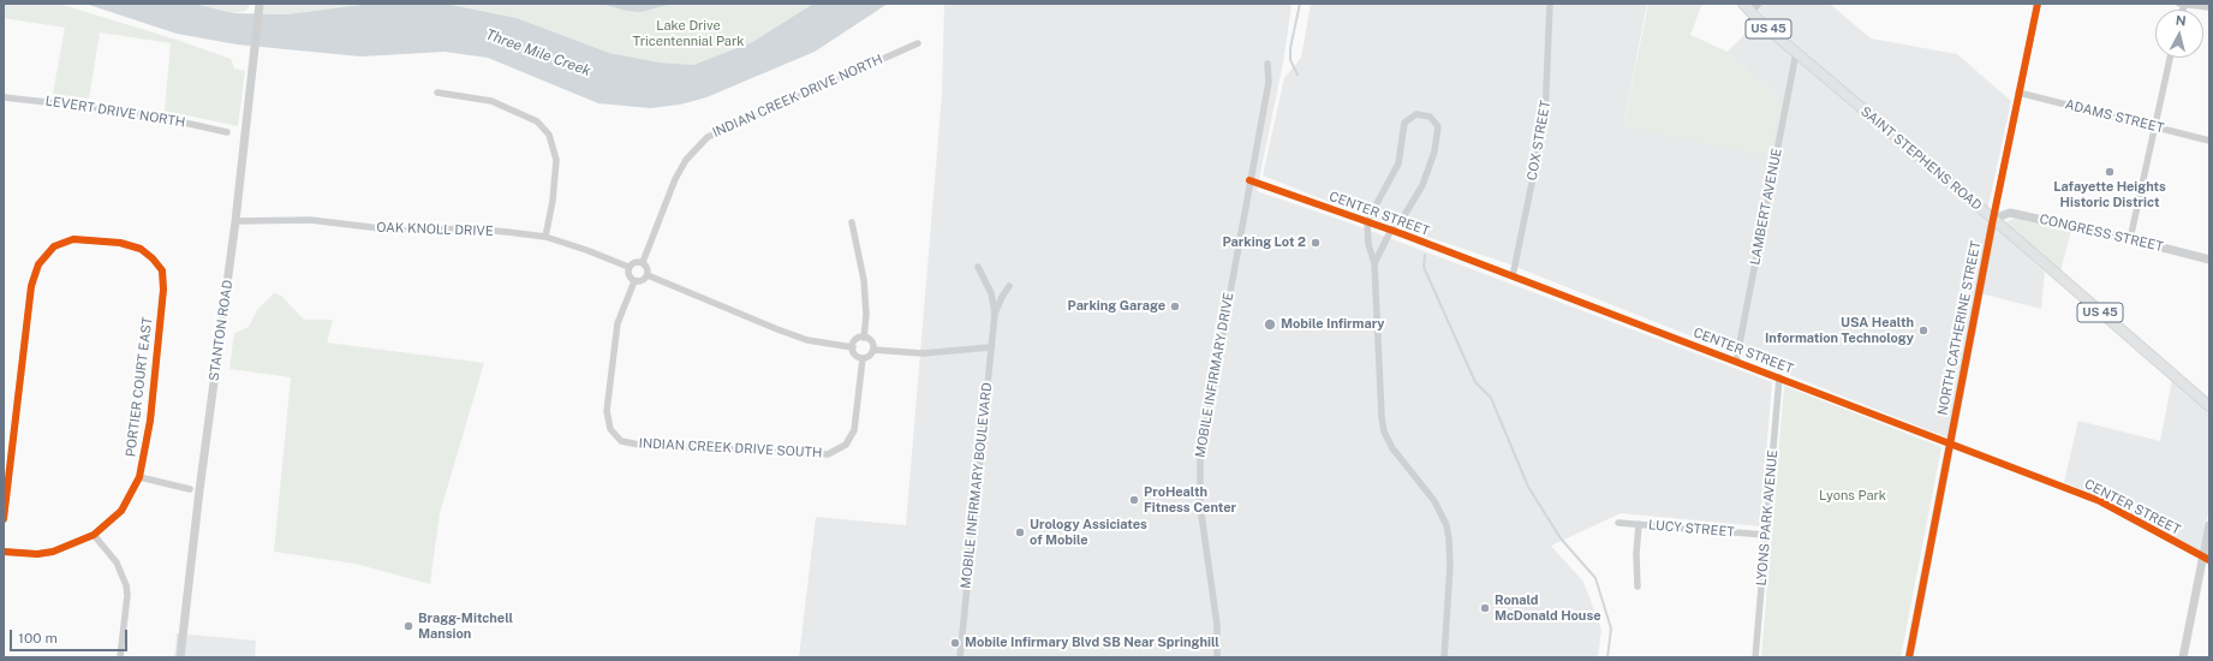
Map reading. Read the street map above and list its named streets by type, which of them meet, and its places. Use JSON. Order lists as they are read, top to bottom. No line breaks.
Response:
{"streets":{"main road":["US 45","SAINT STEPHENS ROAD"],"street":["INDIAN CREEK DRIVE NORTH","LEVERT DRIVE NORTH","ADAMS STREET","COX STREET","LAMBERT AVENUE","CENTER STREET","OAK KNOLL DRIVE","CONGRESS STREET","NORTH CATHERINE STREET","STANTON ROAD","MOBILE INFIRMARY DRIVE","PORTIER COURT EAST","INDIAN CREEK DRIVE SOUTH","MOBILE INFIRMARY BOULEVARD","LYONS PARK AVENUE","LUCY STREET"]},"crossings":[["INDIAN CREEK DRIVE NORTH","OAK KNOLL DRIVE"],["INDIAN CREEK DRIVE NORTH","INDIAN CREEK DRIVE SOUTH"],["ADAMS STREET","NORTH CATHERINE STREET"],["COX STREET","CENTER STREET"],["SAINT STEPHENS ROAD","LAMBERT AVENUE"],["SAINT STEPHENS ROAD","CONGRESS STREET"],["SAINT STEPHENS ROAD","NORTH CATHERINE STREET"],["LAMBERT AVENUE","CENTER STREET"],["CENTER STREET","NORTH CATHERINE STREET"],["CENTER STREET","MOBILE INFIRMARY DRIVE"],["CENTER STREET","LYONS PARK AVENUE"],["OAK KNOLL DRIVE","STANTON ROAD"],["OAK KNOLL DRIVE","INDIAN CREEK DRIVE SOUTH"],["CONGRESS STREET","NORTH CATHERINE STREET"],["LYONS PARK AVENUE","LUCY STREET"]],"water":["Three Mile Creek"],"parks":["Lake Drive Tricentennial Park","Lyons Park"],"places":["Lafayette Heights Historic District","Parking Lot 2","Parking Garage","Mobile Infirmary","USA Health Information Technology","ProHealth Fitness Center","Urology Assiciates of Mobile","Ronald McDonald House","Bragg-Mitchell Mansion","Mobile Infirmary Blvd SB Near Springhill"],"scale_bar":"100 m","north":"top"}
